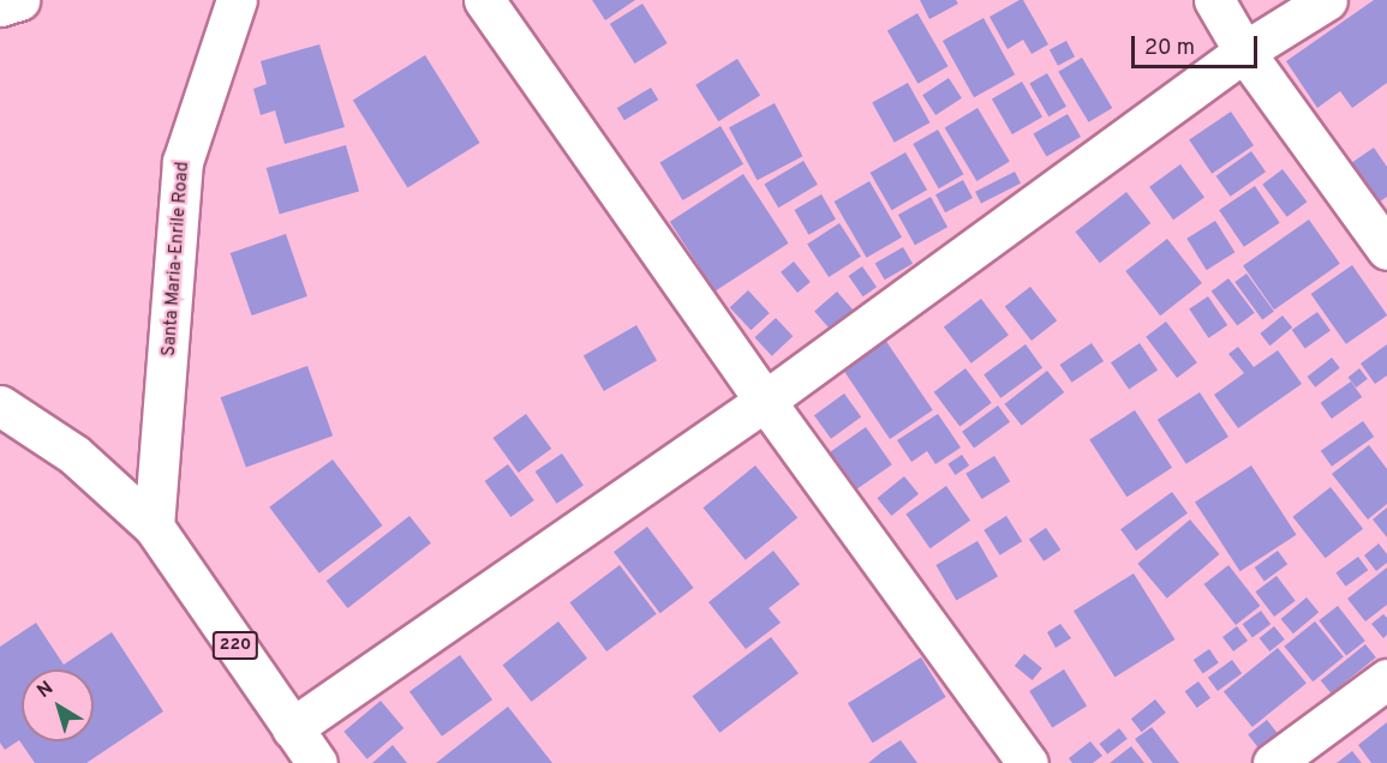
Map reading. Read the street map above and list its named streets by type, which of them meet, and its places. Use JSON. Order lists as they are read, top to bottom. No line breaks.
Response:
{"streets":{"street":["Santa Maria-Enrile Road","220"]},"crossings":[["Santa Maria-Enrile Road","220"]],"scale_bar":"20 m","north":"top left"}
